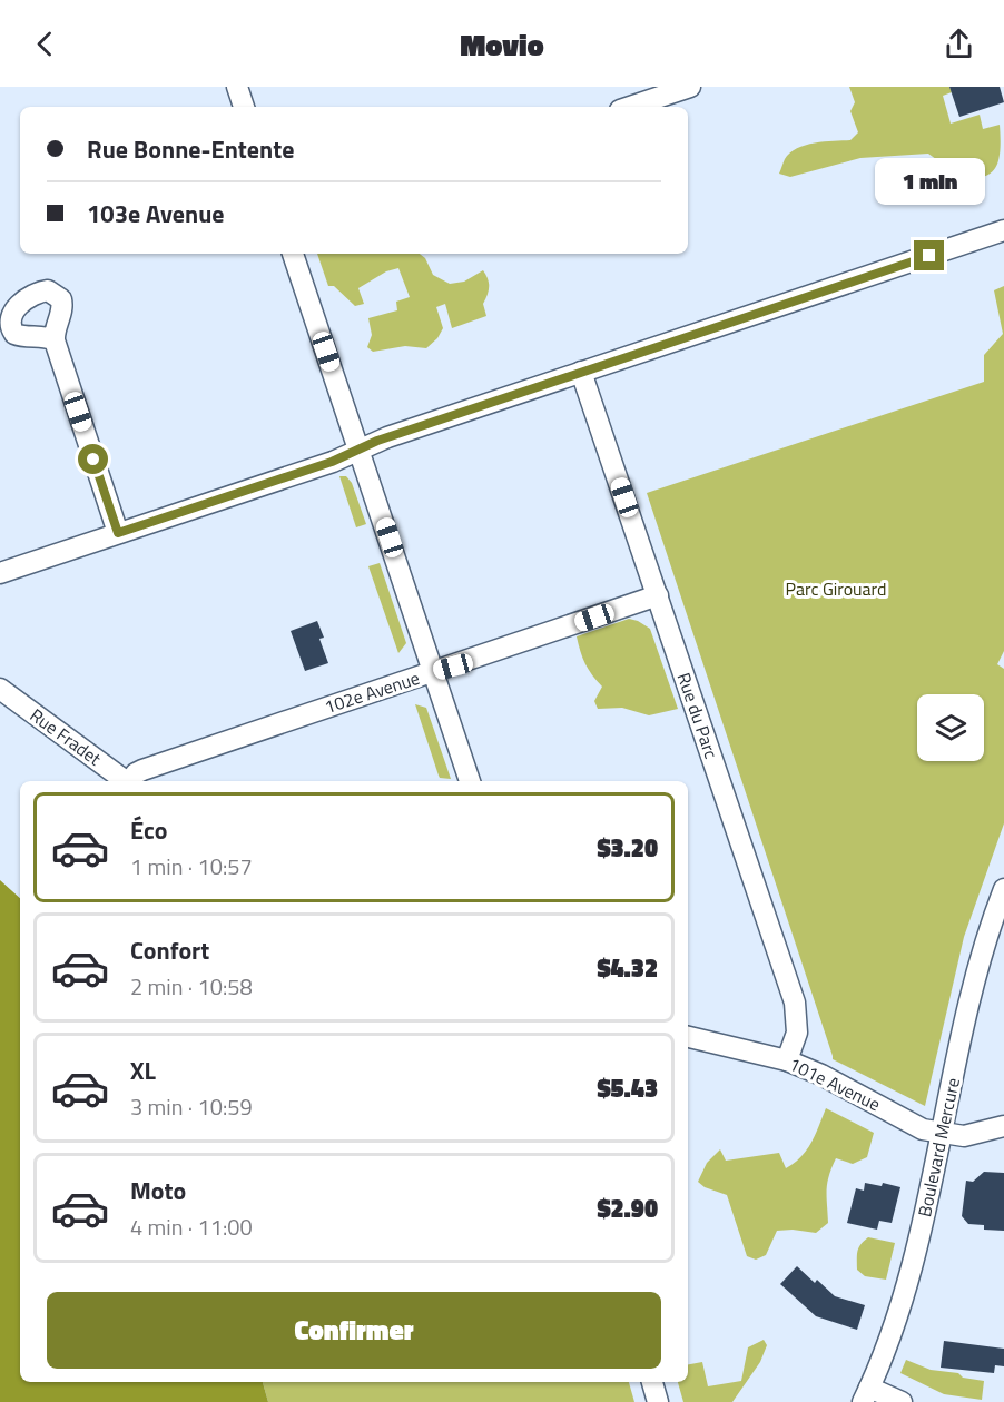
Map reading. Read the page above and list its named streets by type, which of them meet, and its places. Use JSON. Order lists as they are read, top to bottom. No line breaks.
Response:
{"streets":{"street":["102e Avenue","Rue du Parc","Rue Fradet","101e Avenue","Boulevard Mercure"]},"crossings":[["102e Avenue","Rue du Parc"],["Rue du Parc","101e Avenue"],["101e Avenue","Boulevard Mercure"]],"parks":["Parc Girouard"],"page":{"header":"Movio","banner":["Rue Bonne-Entente","103e Avenue"],"bubble":"1 min","list":[{"name":"Éco","note":"1 min · 10:57","value":"$3.20"},{"name":"Confort","note":"2 min · 10:58","value":"$4.32"},{"name":"XL","note":"3 min · 10:59","value":"$5.43"},{"name":"Moto","note":"4 min · 11:00","value":"$2.90"}],"buttons":"Confirmer"}}
